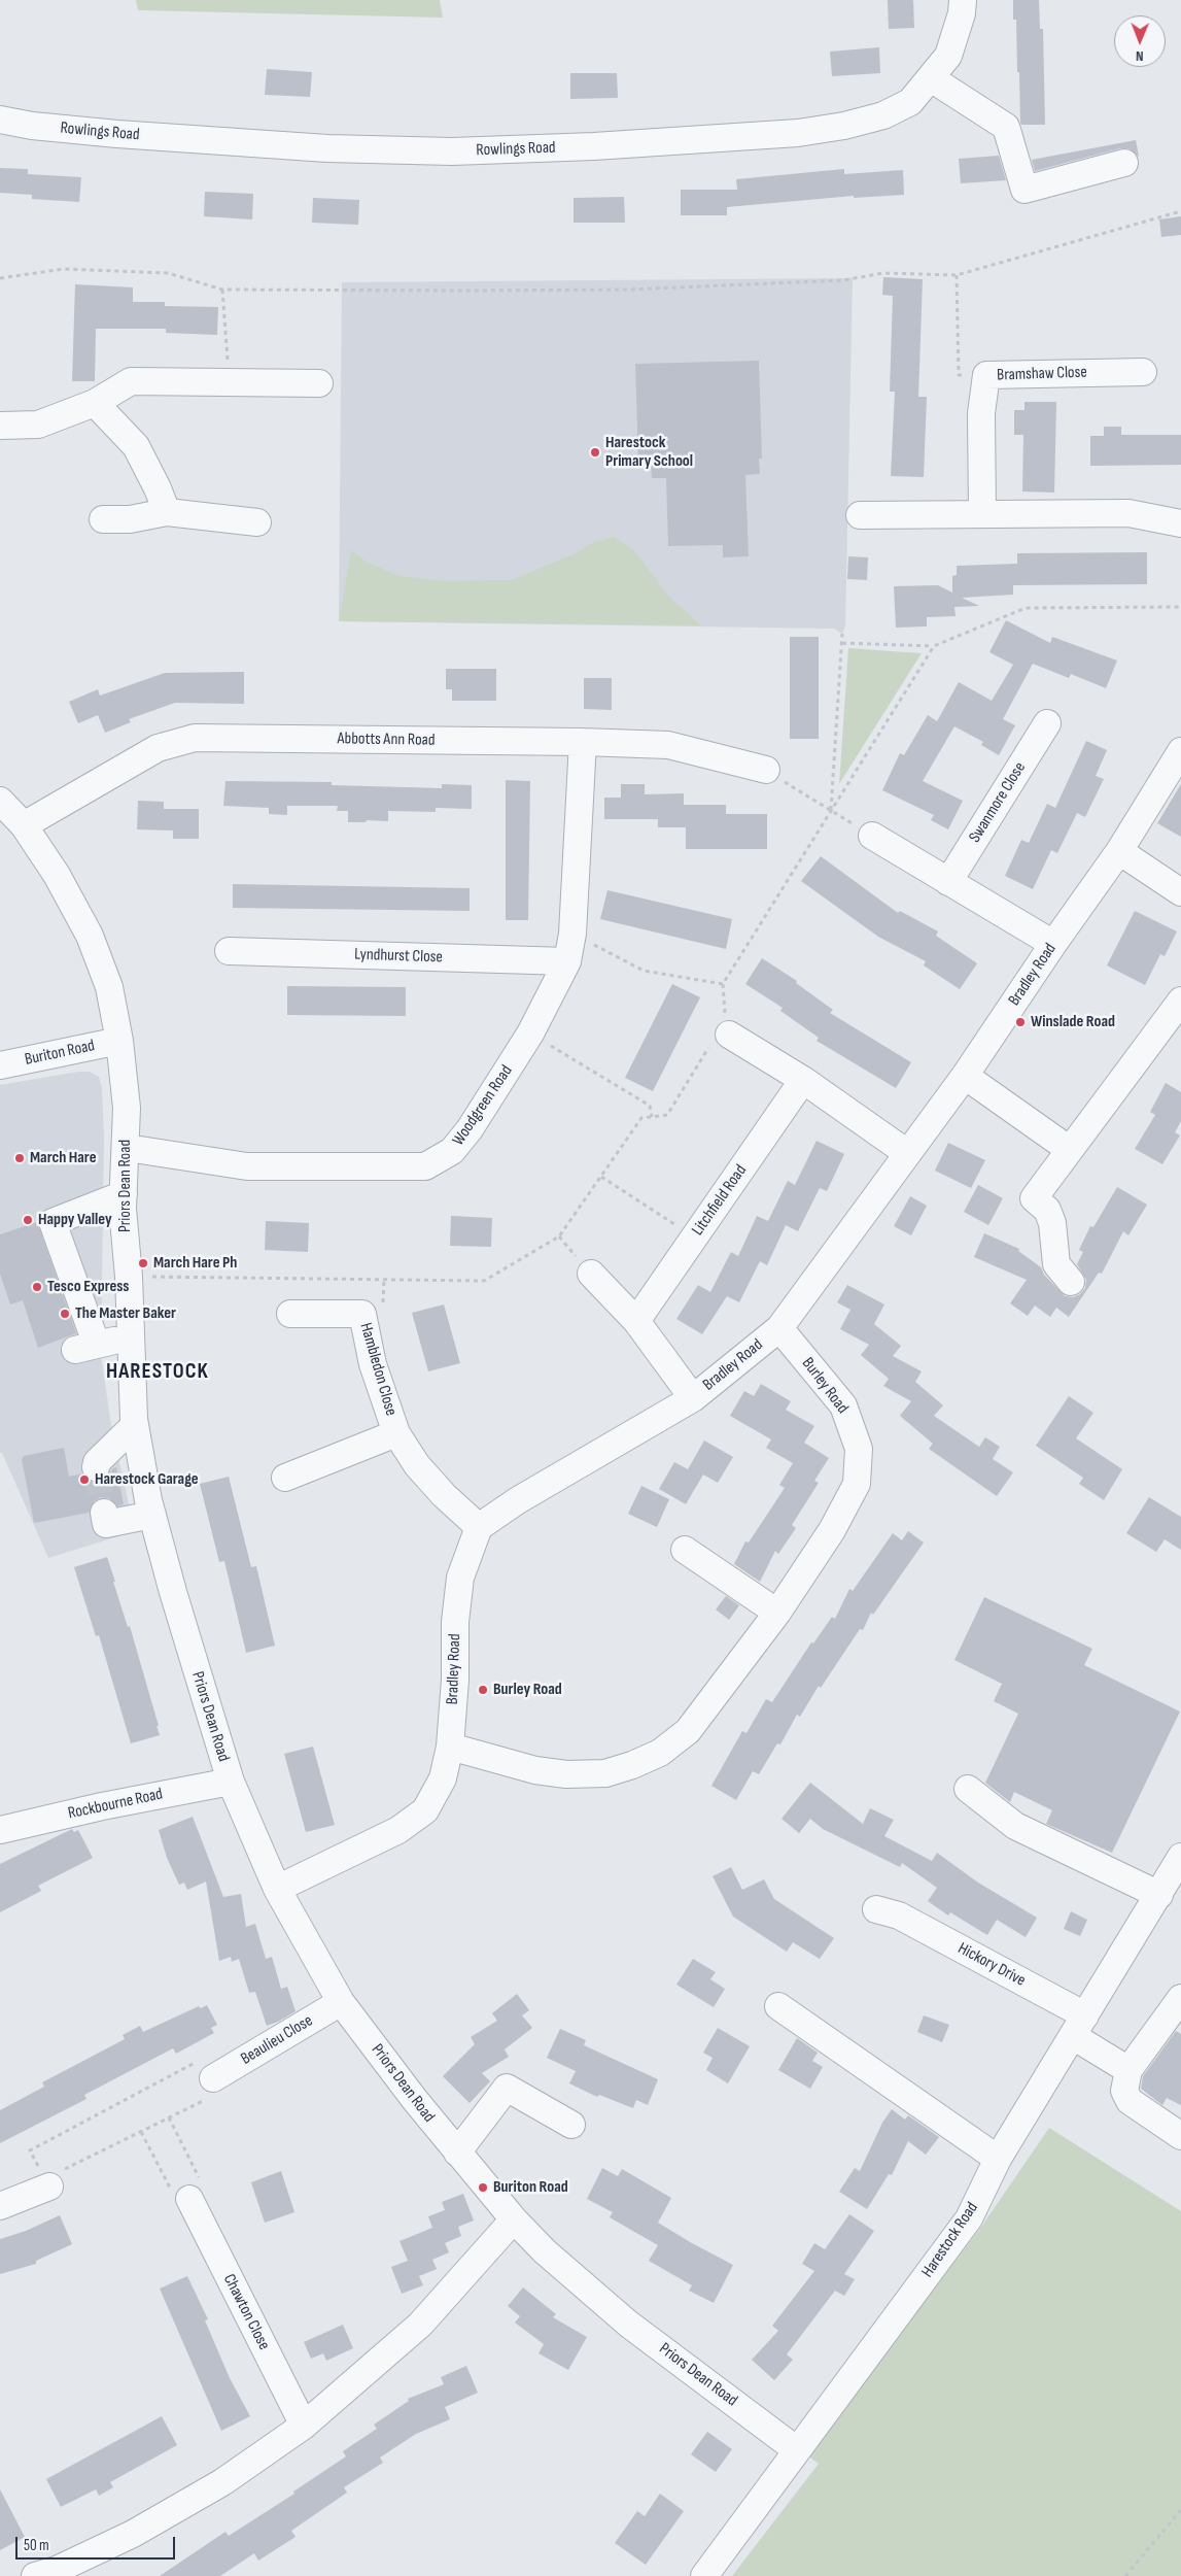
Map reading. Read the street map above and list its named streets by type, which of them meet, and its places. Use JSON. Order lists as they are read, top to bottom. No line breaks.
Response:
{"streets":{"street":["Rowlings Road","Bramshaw Close","Abbotts Ann Road","Swanmore Close","Lyndhurst Close","Bradley Road","Buriton Road","Woodgreen Road","Priors Dean Road","Litchfield Road","Hambledon Close","Burley Road","Rockbourne Road","Hickory Drive","Beaulieu Close","Harestock Road","Chawton Close"]},"crossings":[["Abbotts Ann Road","Woodgreen Road"],["Abbotts Ann Road","Priors Dean Road"],["Lyndhurst Close","Woodgreen Road"],["Bradley Road","Priors Dean Road"],["Bradley Road","Hambledon Close"],["Bradley Road","Burley Road"],["Buriton Road","Priors Dean Road"],["Woodgreen Road","Priors Dean Road"],["Priors Dean Road","Rockbourne Road"],["Priors Dean Road","Beaulieu Close"],["Priors Dean Road","Harestock Road"],["Hickory Drive","Harestock Road"]],"districts":["HARESTOCK"],"places":["Harestock Primary School","Winslade Road","March Hare","Happy Valley","March Hare Ph","Tesco Express","The Master Baker","Harestock Garage","Burley Road","Buriton Road"],"scale_bar":"50 m","north":"bottom"}
